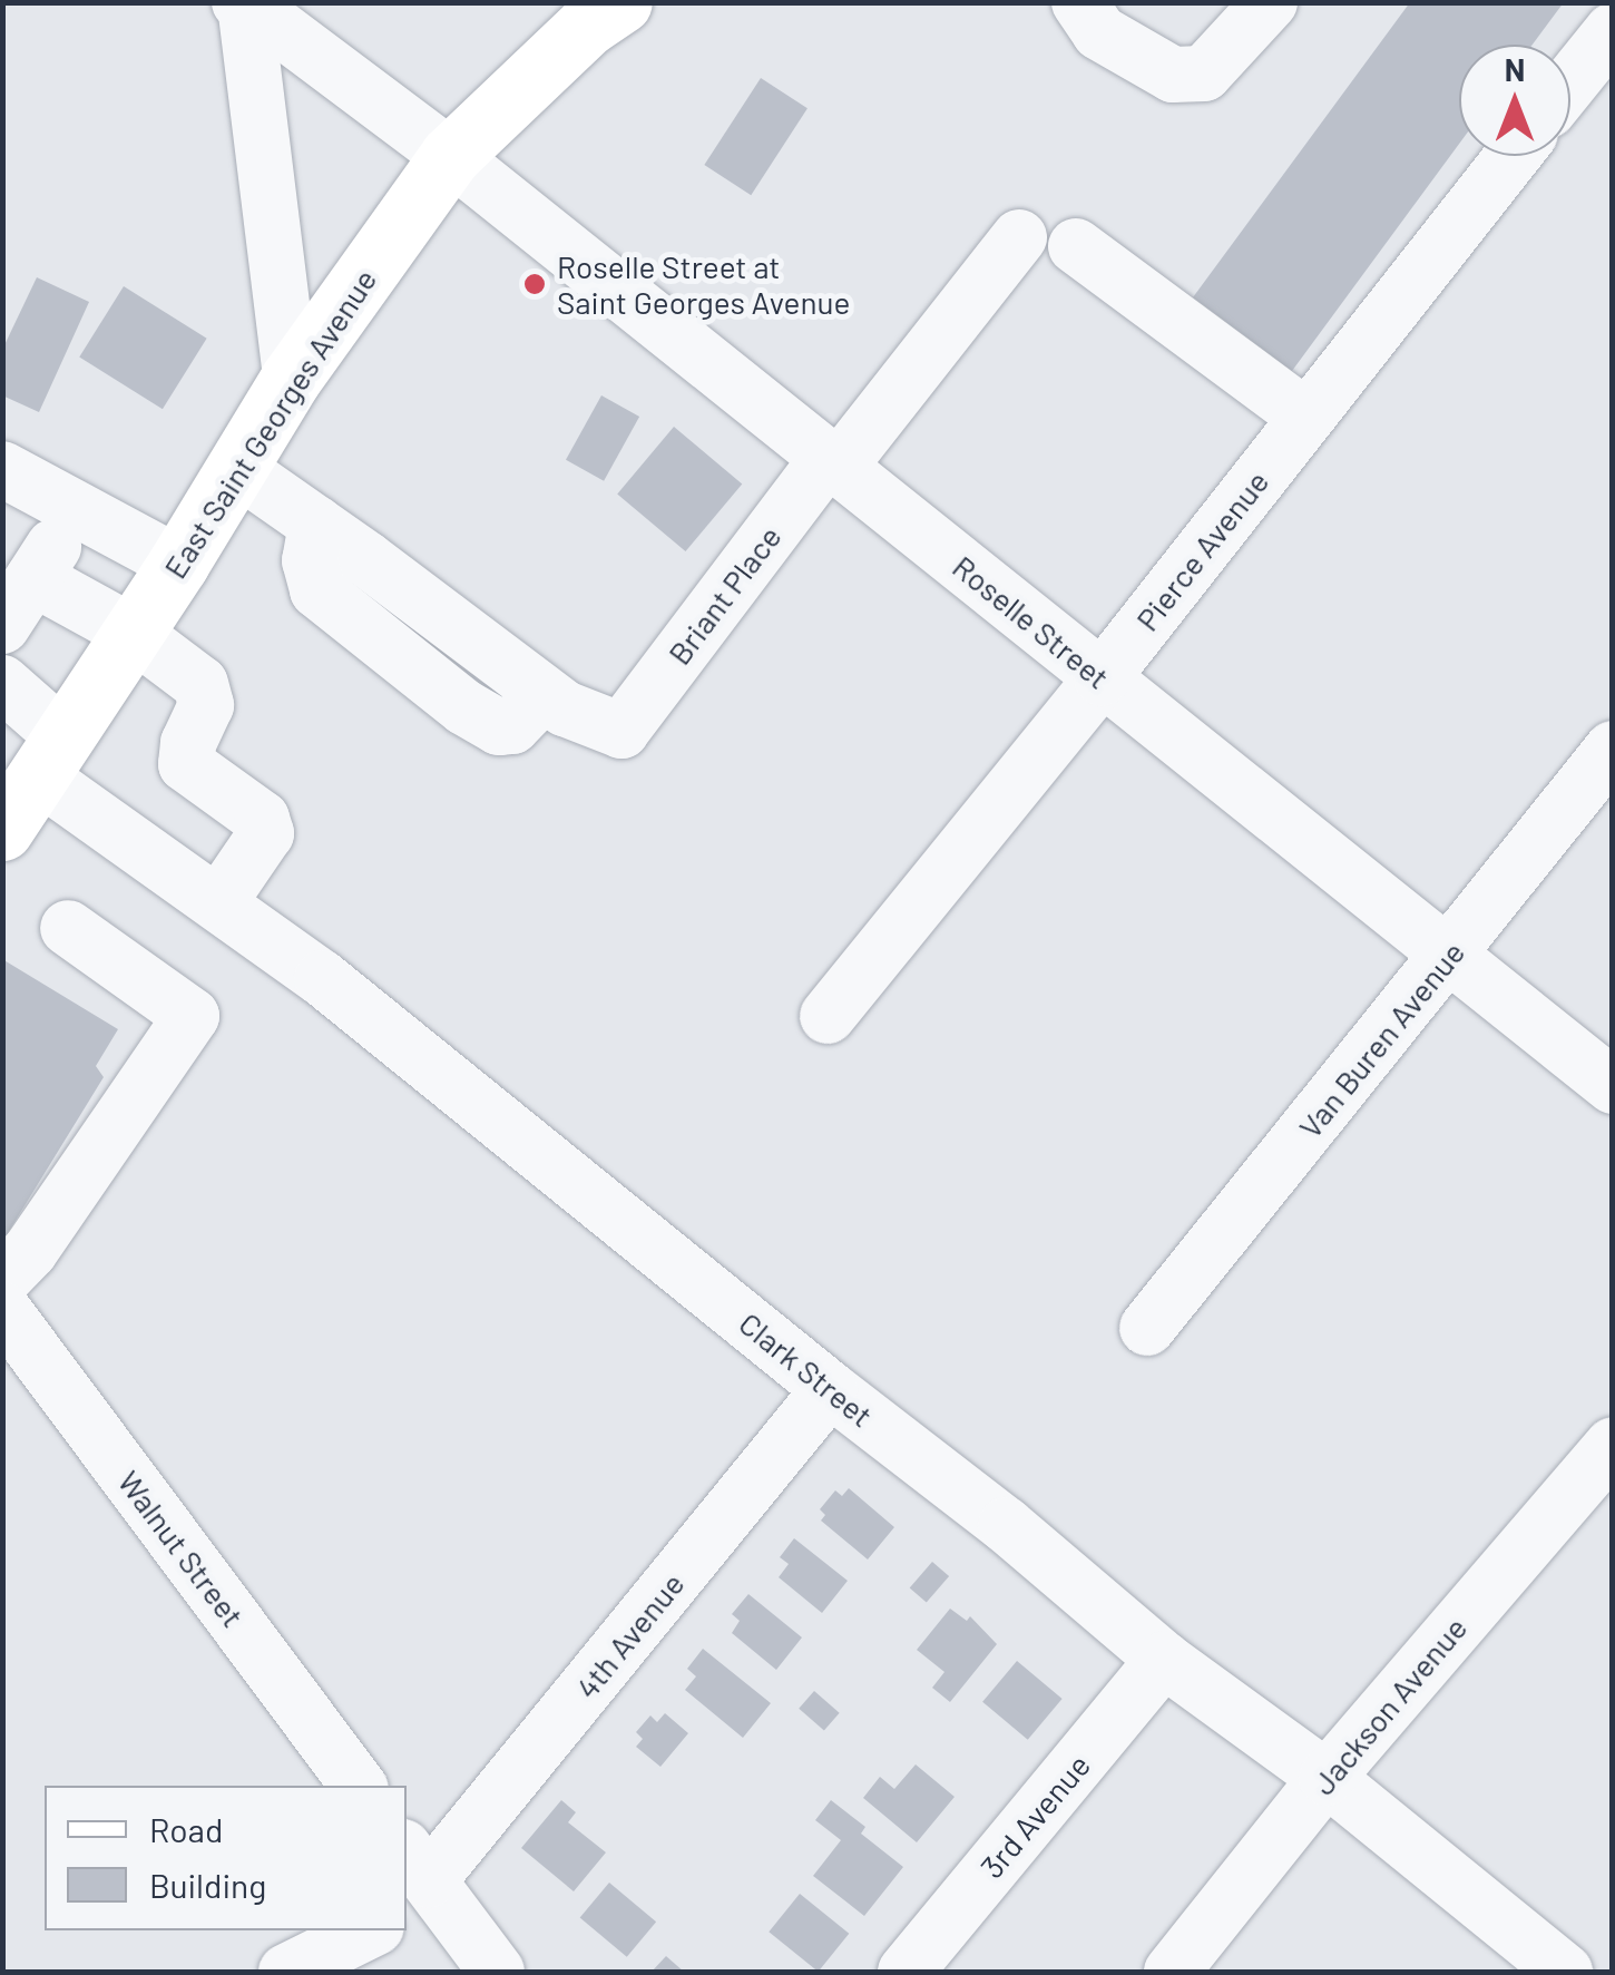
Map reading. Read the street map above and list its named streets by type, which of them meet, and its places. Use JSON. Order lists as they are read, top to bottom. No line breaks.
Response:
{"streets":{"main road":["East Saint Georges Avenue"],"street":["Pierce Avenue","Briant Place","Roselle Street","Van Buren Avenue","Clark Street","Walnut Street","4th Avenue","Jackson Avenue","3rd Avenue"]},"crossings":[["East Saint Georges Avenue","Briant Place"],["East Saint Georges Avenue","Roselle Street"],["East Saint Georges Avenue","Clark Street"],["Pierce Avenue","Roselle Street"],["Briant Place","Roselle Street"],["Roselle Street","Van Buren Avenue"],["Clark Street","4th Avenue"],["Clark Street","Jackson Avenue"],["Clark Street","3rd Avenue"]],"places":["Roselle Street at Saint Georges Avenue"],"legend":["Road","Building"],"north":"top"}
